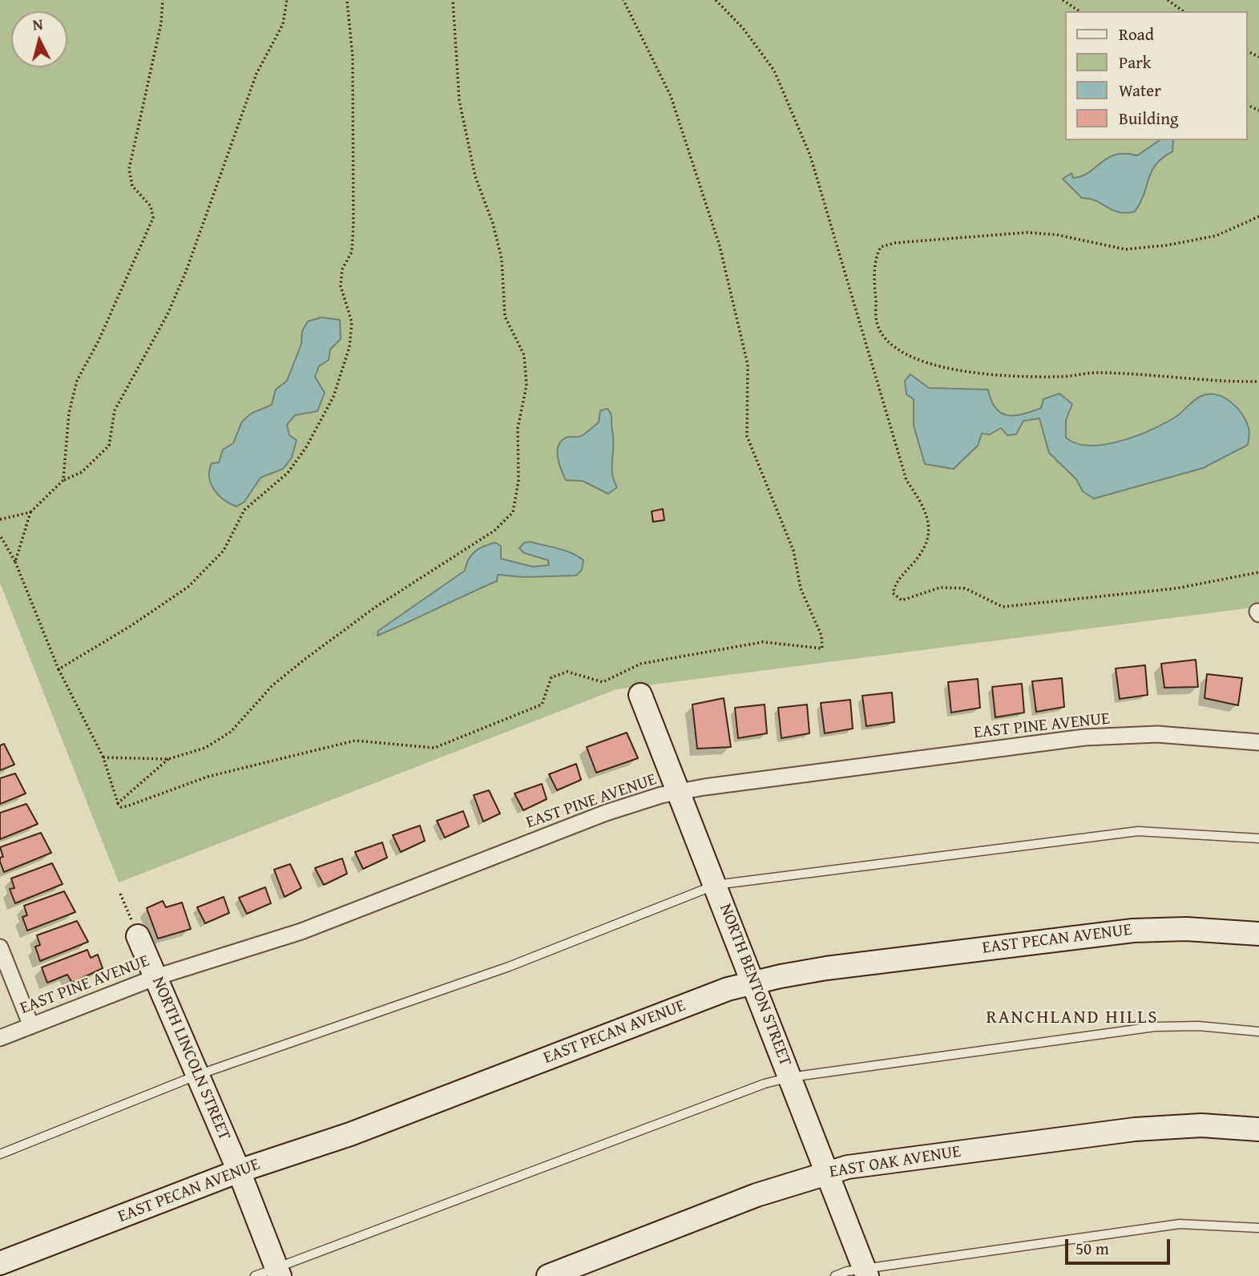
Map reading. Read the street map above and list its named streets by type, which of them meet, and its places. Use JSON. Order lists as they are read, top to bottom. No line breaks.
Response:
{"streets":{"street":["EAST PINE AVENUE","EAST PECAN AVENUE","NORTH BENTON STREET","NORTH LINCOLN STREET","EAST OAK AVENUE"]},"crossings":[["EAST PINE AVENUE","NORTH BENTON STREET"],["EAST PINE AVENUE","NORTH LINCOLN STREET"],["EAST PECAN AVENUE","NORTH BENTON STREET"],["EAST PECAN AVENUE","NORTH LINCOLN STREET"],["NORTH BENTON STREET","EAST OAK AVENUE"]],"districts":["RANCHLAND HILLS"],"legend":["Road","Park","Water","Building"],"scale_bar":"50 m","north":"top"}
